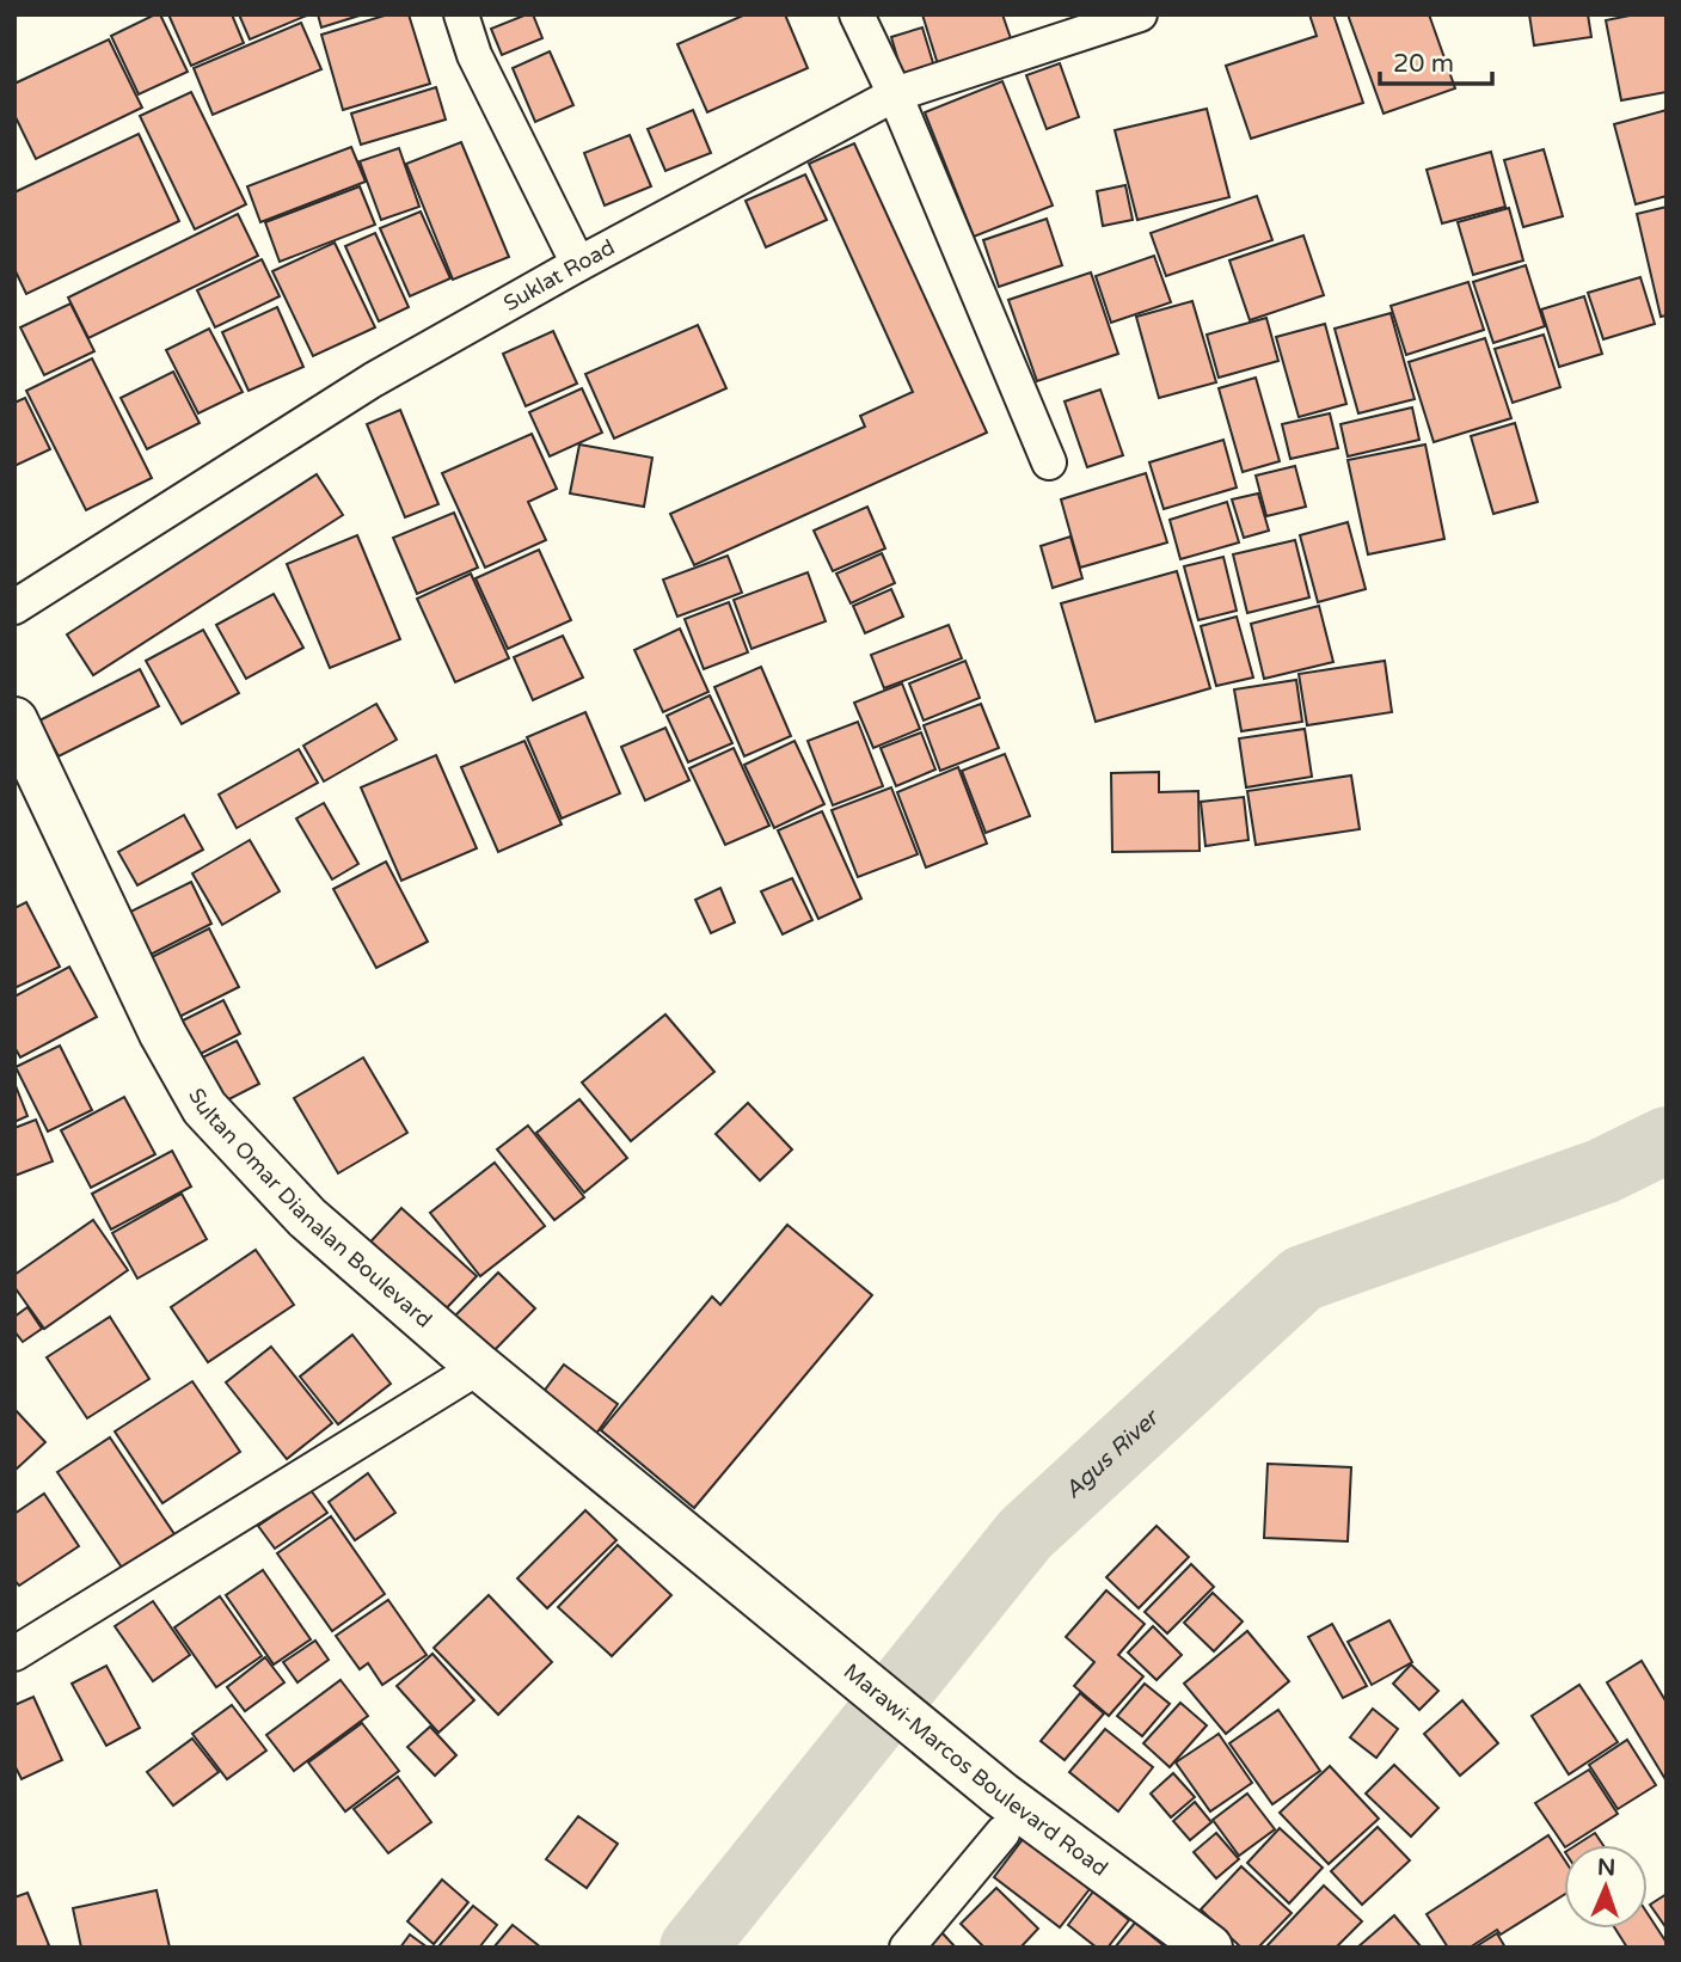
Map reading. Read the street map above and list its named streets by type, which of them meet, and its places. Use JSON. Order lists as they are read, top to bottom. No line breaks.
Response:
{"streets":{"main road":["Sultan Omar Dianalan Boulevard","Marawi-Marcos Boulevard Road"],"street":["Suklat Road"]},"crossings":[["Sultan Omar Dianalan Boulevard","Marawi-Marcos Boulevard Road"]],"water":["Agus River"],"scale_bar":"20 m","north":"top"}
